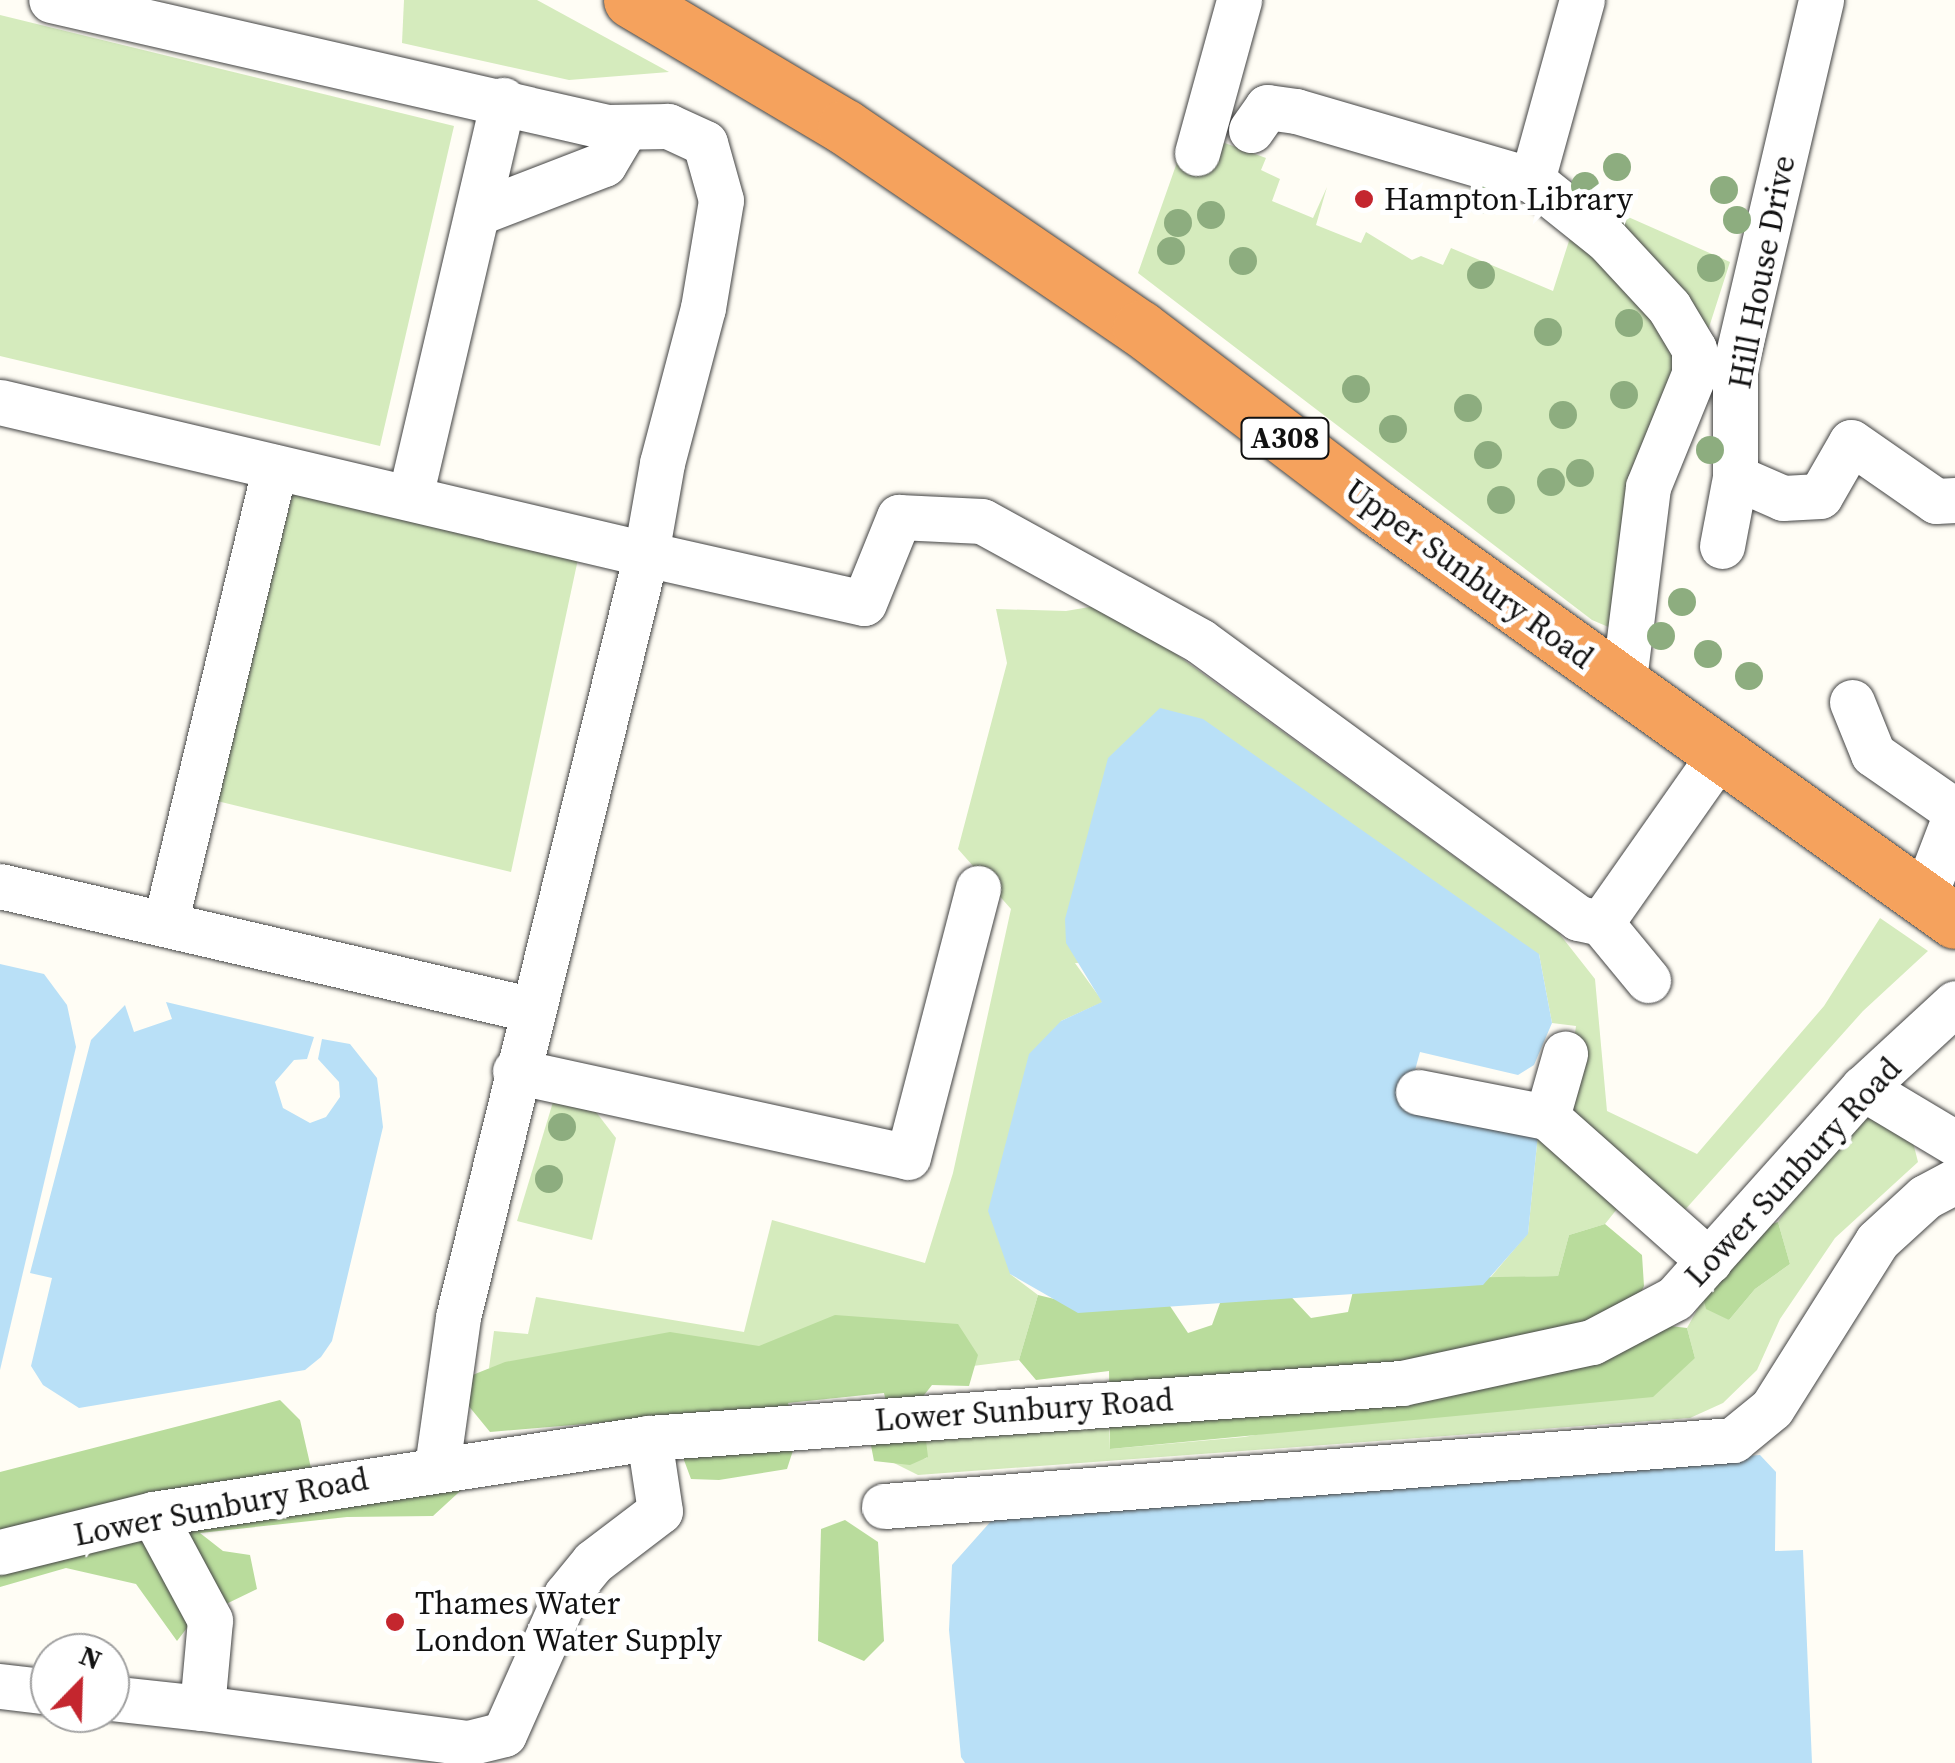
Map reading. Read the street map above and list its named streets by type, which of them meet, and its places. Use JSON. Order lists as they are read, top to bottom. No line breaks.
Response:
{"streets":{"highway":["A308","Upper Sunbury Road"],"street":["Hill House Drive","Lower Sunbury Road"]},"places":["Hampton Library","Thames Water London Water Supply"],"north":"top right"}
